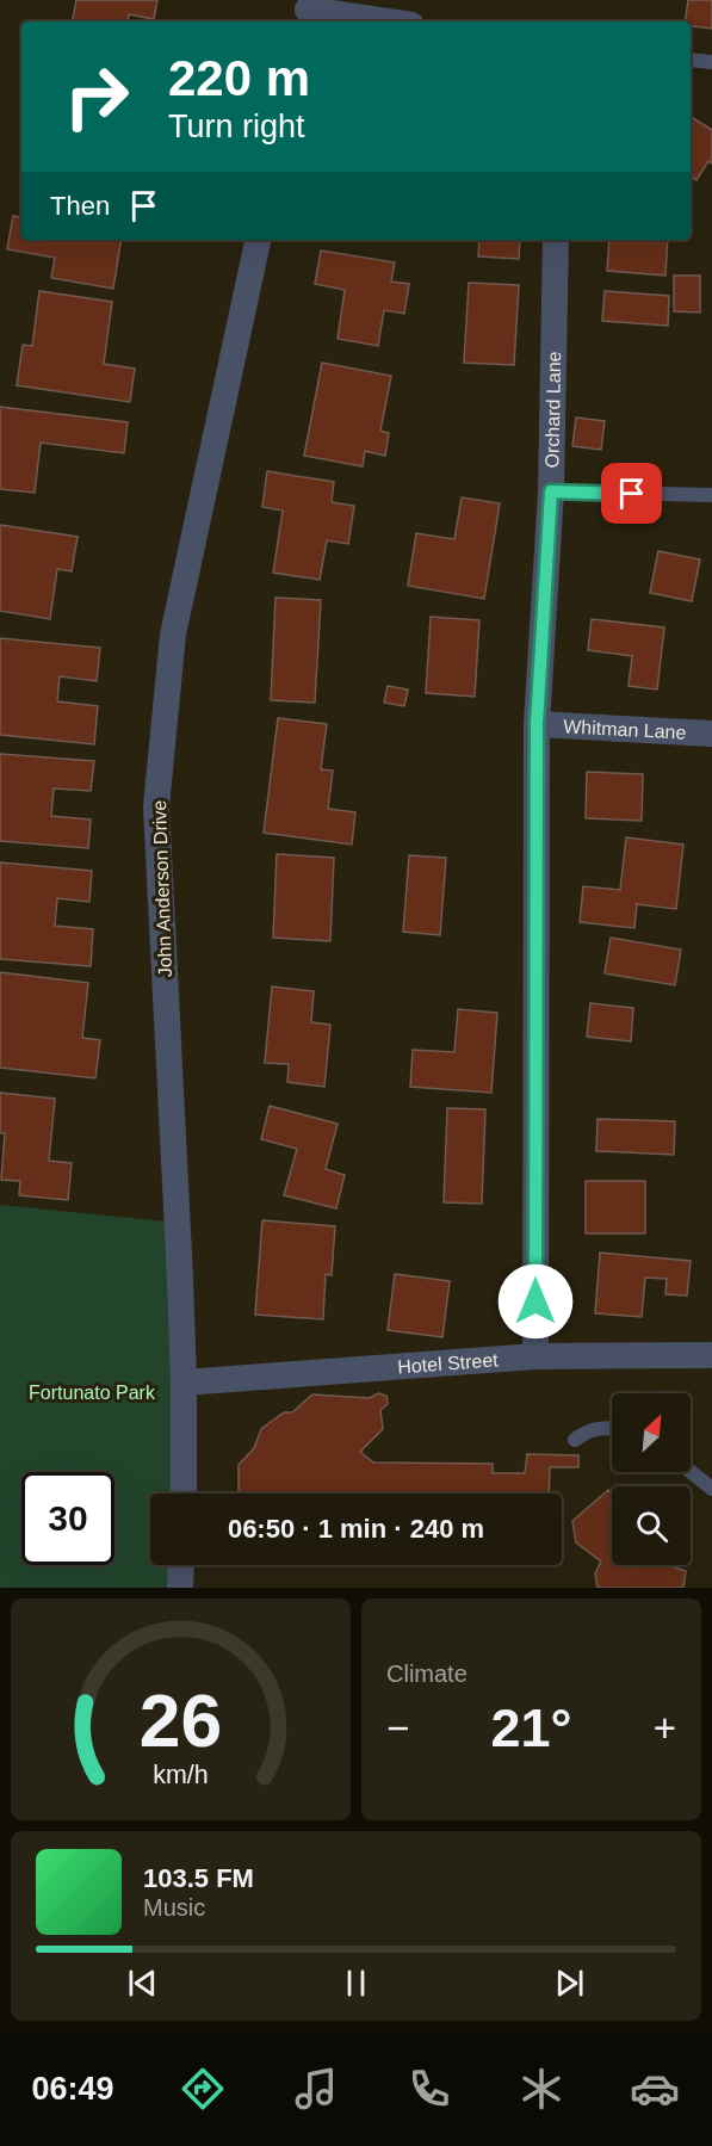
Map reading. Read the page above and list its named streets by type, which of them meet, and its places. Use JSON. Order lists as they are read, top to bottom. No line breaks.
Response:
{"streets":{"street":["Orchard Lane","Whitman Lane","John Anderson Drive","Hotel Street"]},"crossings":[["Orchard Lane","Whitman Lane"],["Orchard Lane","Hotel Street"],["John Anderson Drive","Hotel Street"]],"parks":["Fortunato Park"],"north":"top right","page":{"turn":["220 m","Turn right"],"then":"Then","limit":"30","trip":"06:50 · 1 min · 240 m","tile":"Climate","heat":["−","21°","+"],"song":["103.5 FM","Music"],"tabs":"06:49","gauge":["26","km/h"]}}
